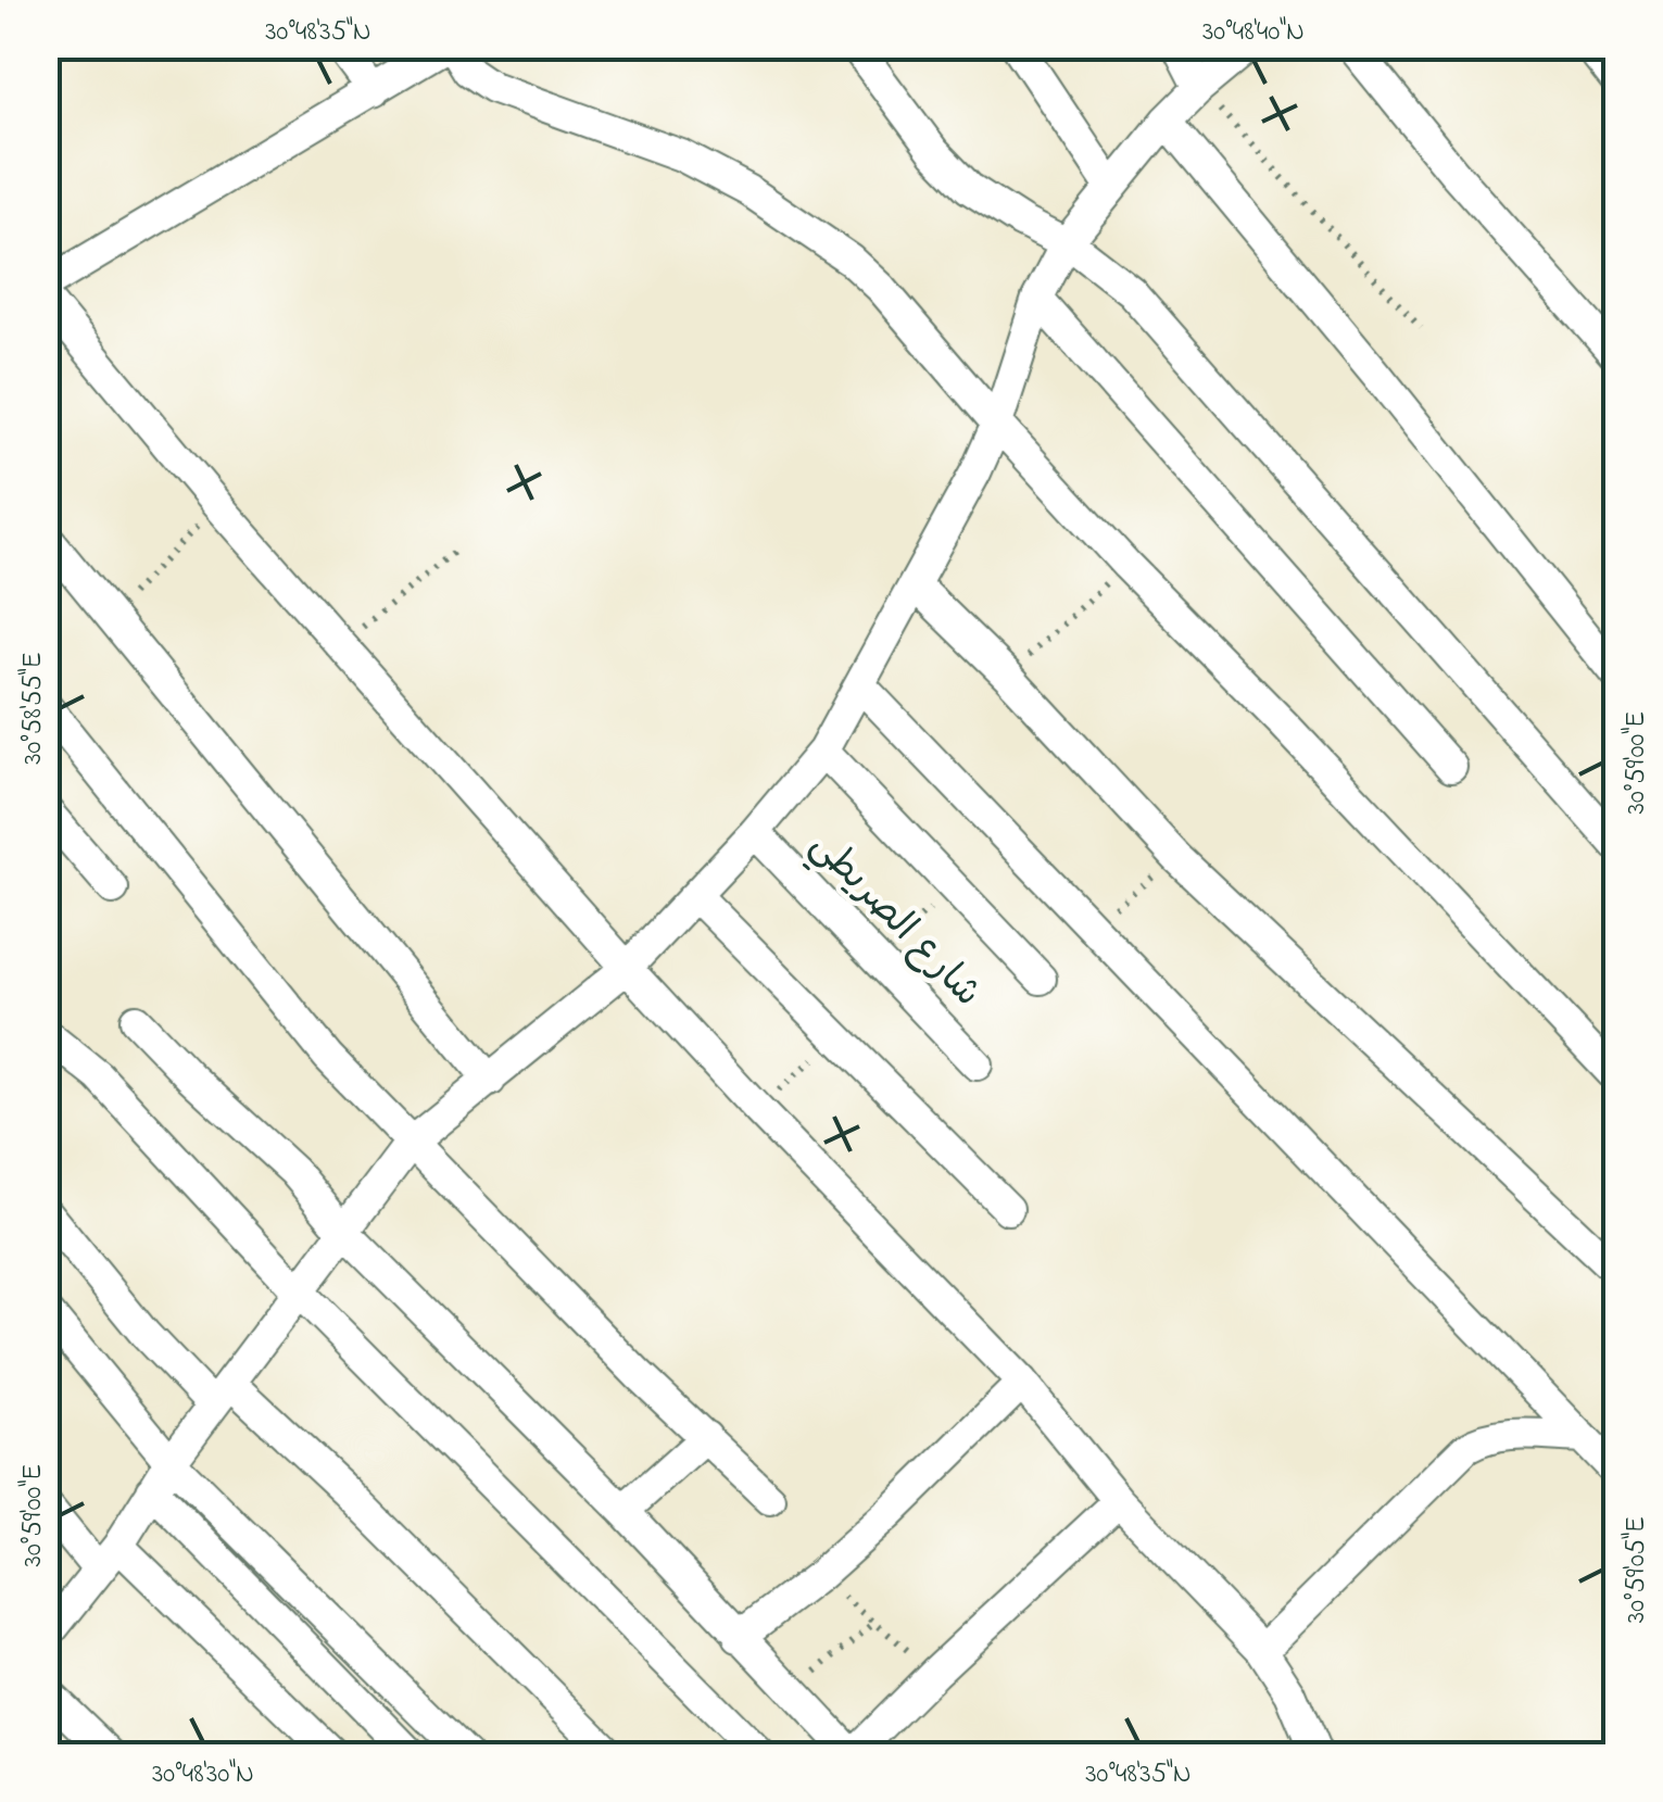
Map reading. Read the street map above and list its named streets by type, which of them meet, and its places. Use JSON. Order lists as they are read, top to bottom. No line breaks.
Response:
{"streets":{"street":["شارع الصريطي"]},"coordinates":["30°48'35\"N","30°48'40\"N","30°58'55\"E","30°59'00\"E","30°59'05\"E","30°48'30\"N"]}
